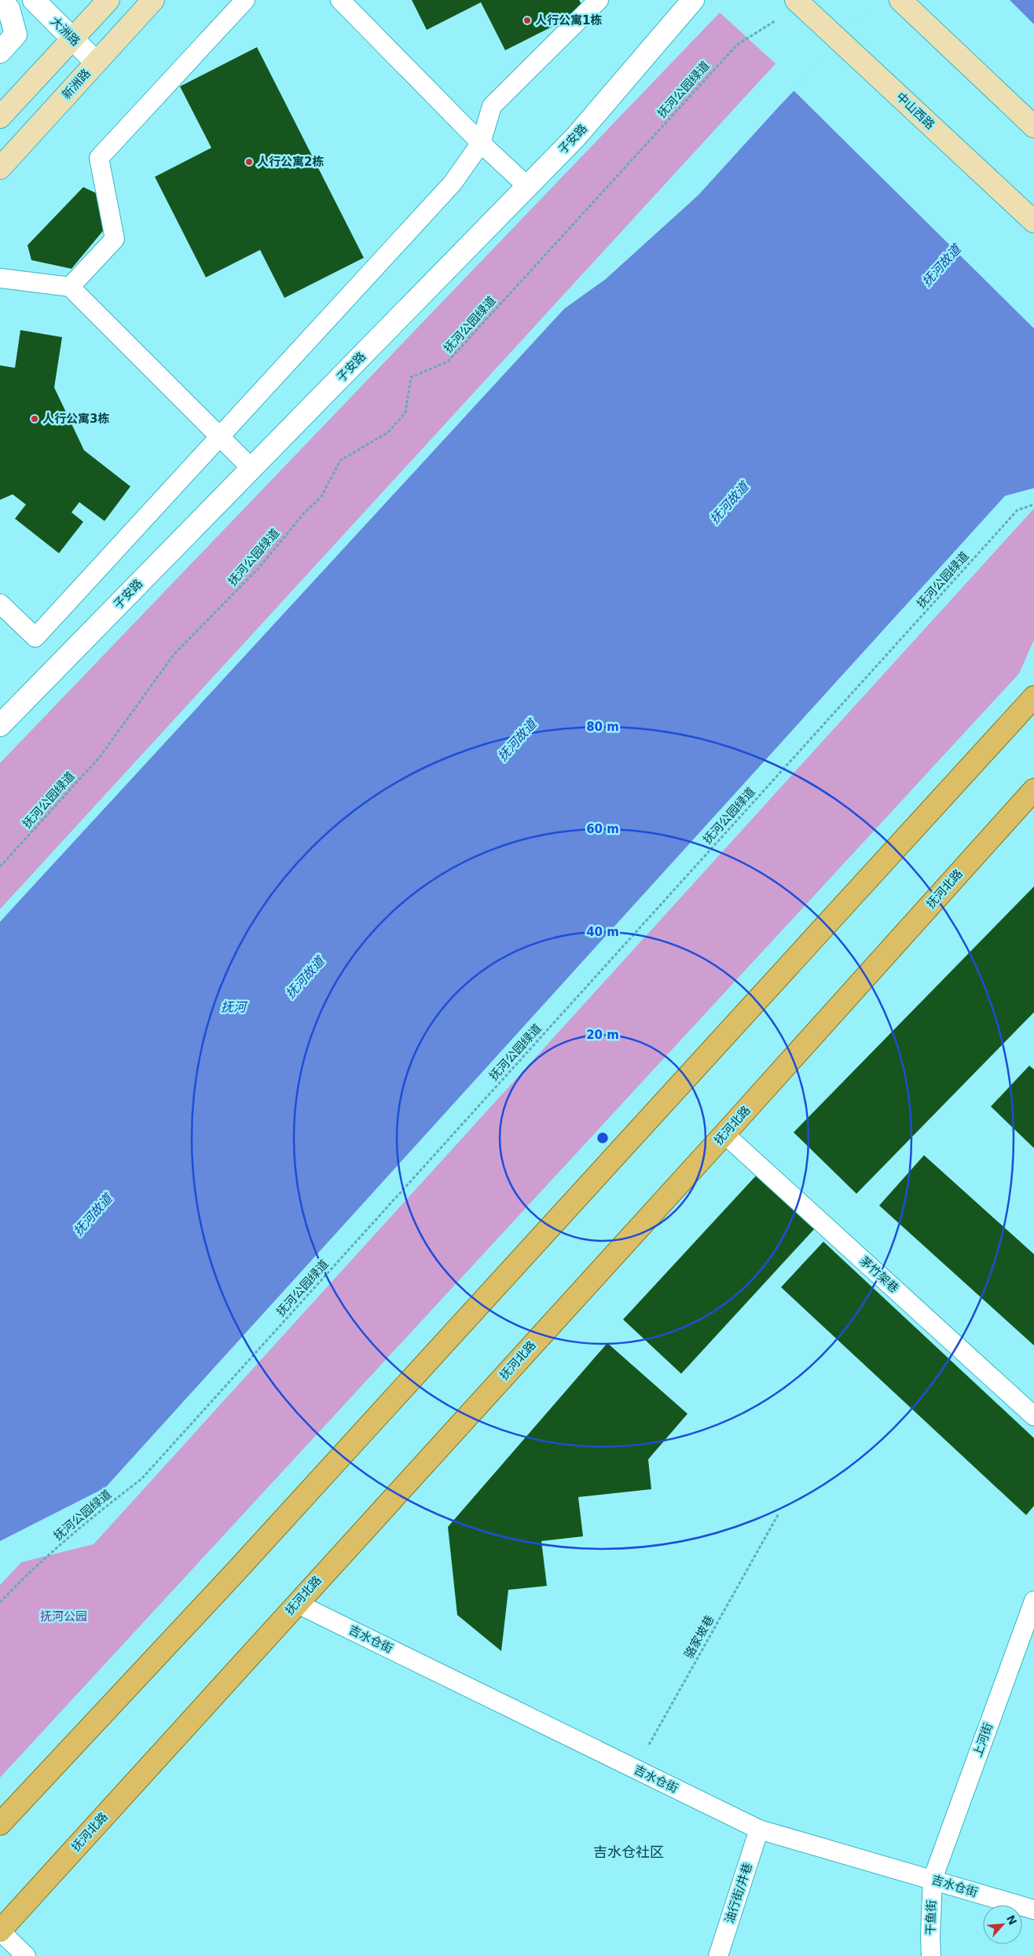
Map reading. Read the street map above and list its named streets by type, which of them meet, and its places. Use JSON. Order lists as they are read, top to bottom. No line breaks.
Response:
{"streets":{"main road":["新洲路","中山西路","抚河北路"],"street":["大洲路","子安路"],"lane":["茅竹架巷","吉水仓街","上河街","油行街/井巷","干鱼街"],"path":["抚河公园绿道","骆家坡巷"]},"crossings":[["大洲路","新洲路"],["抚河北路","茅竹架巷"],["抚河北路","吉水仓街"],["骆家坡巷","吉水仓街"],["吉水仓街","上河街"],["吉水仓街","油行街/井巷"],["吉水仓街","干鱼街"],["上河街","干鱼街"]],"districts":["吉水仓社区"],"water":["抚河故道","抚河"],"parks":["抚河公园"],"places":["人行公寓1栋","人行公寓2栋","人行公寓3栋"],"north":"top right","rings":["80 m","60 m","40 m","20 m"]}
